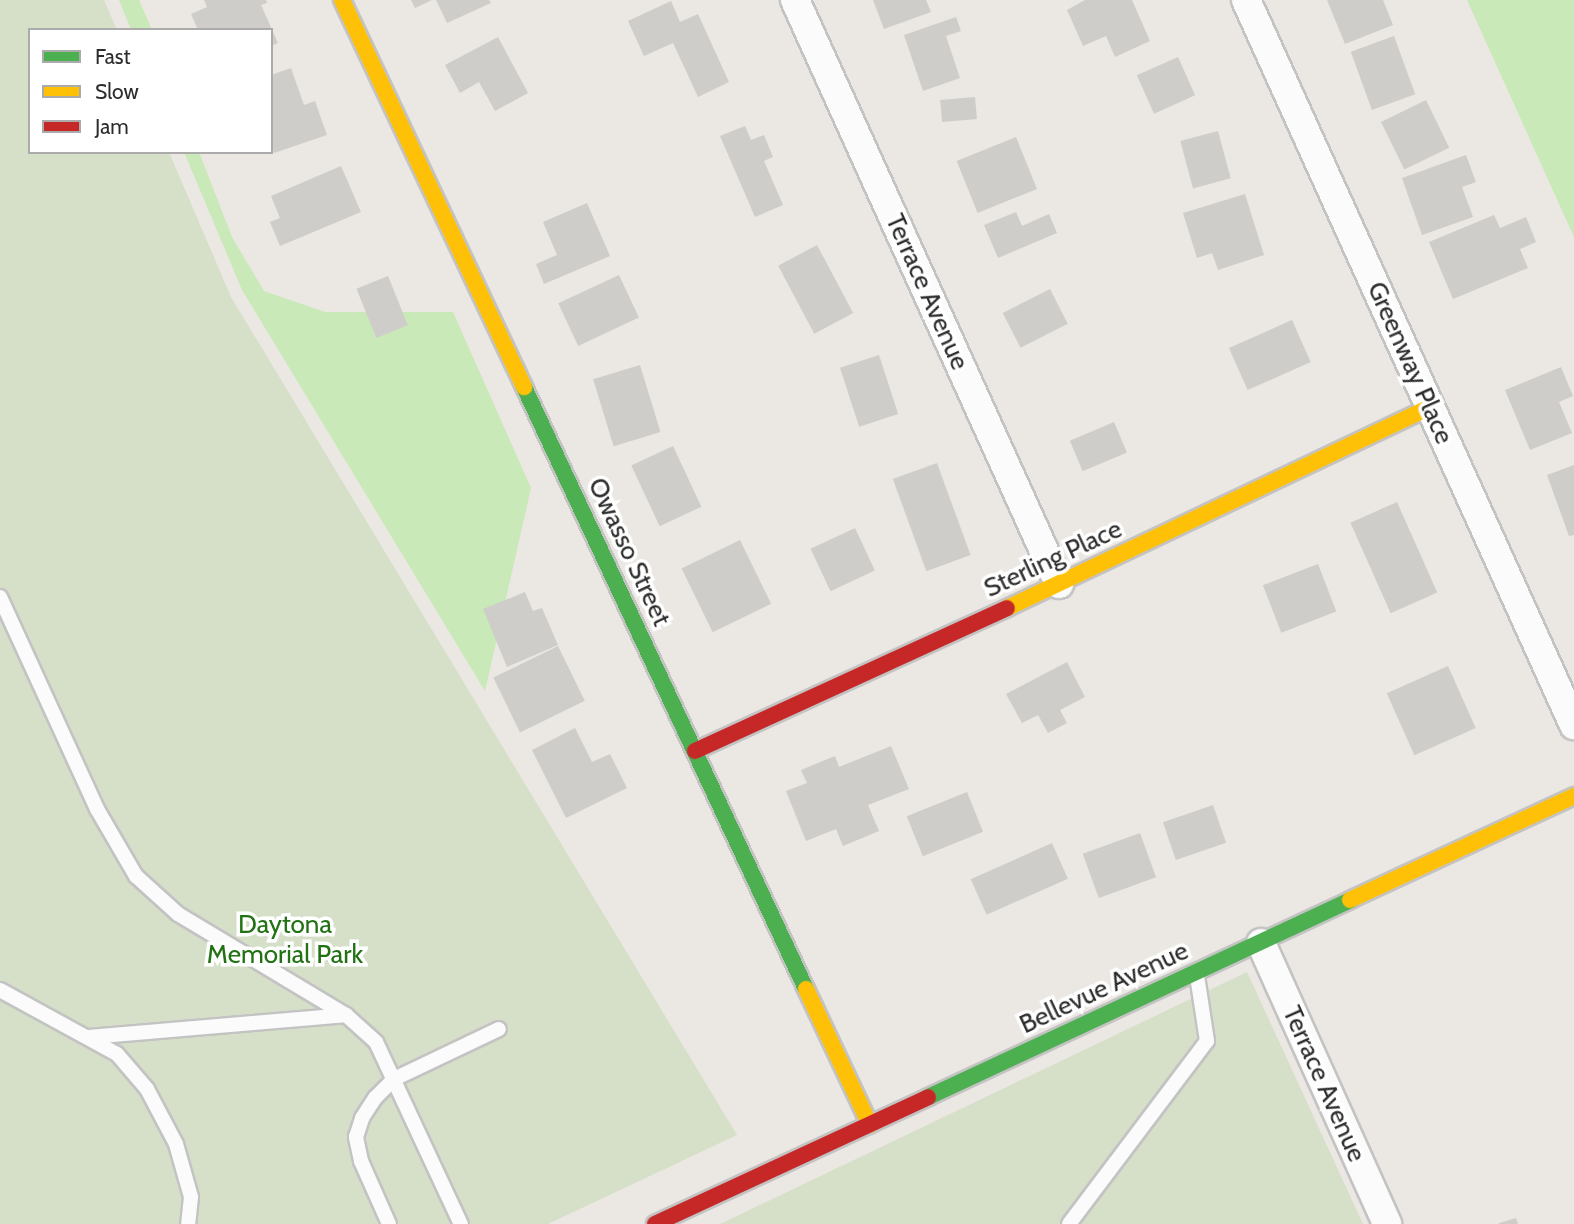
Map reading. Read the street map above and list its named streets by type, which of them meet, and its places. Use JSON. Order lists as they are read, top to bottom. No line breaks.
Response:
{"streets":{"street":["Terrace Avenue","Greenway Place","Owasso Street","Sterling Place","Bellevue Avenue"]},"crossings":[["Terrace Avenue","Sterling Place"],["Terrace Avenue","Bellevue Avenue"],["Greenway Place","Sterling Place"],["Owasso Street","Sterling Place"],["Owasso Street","Bellevue Avenue"]],"parks":["Daytona Memorial Park"],"legend":["Fast","Slow","Jam"]}
